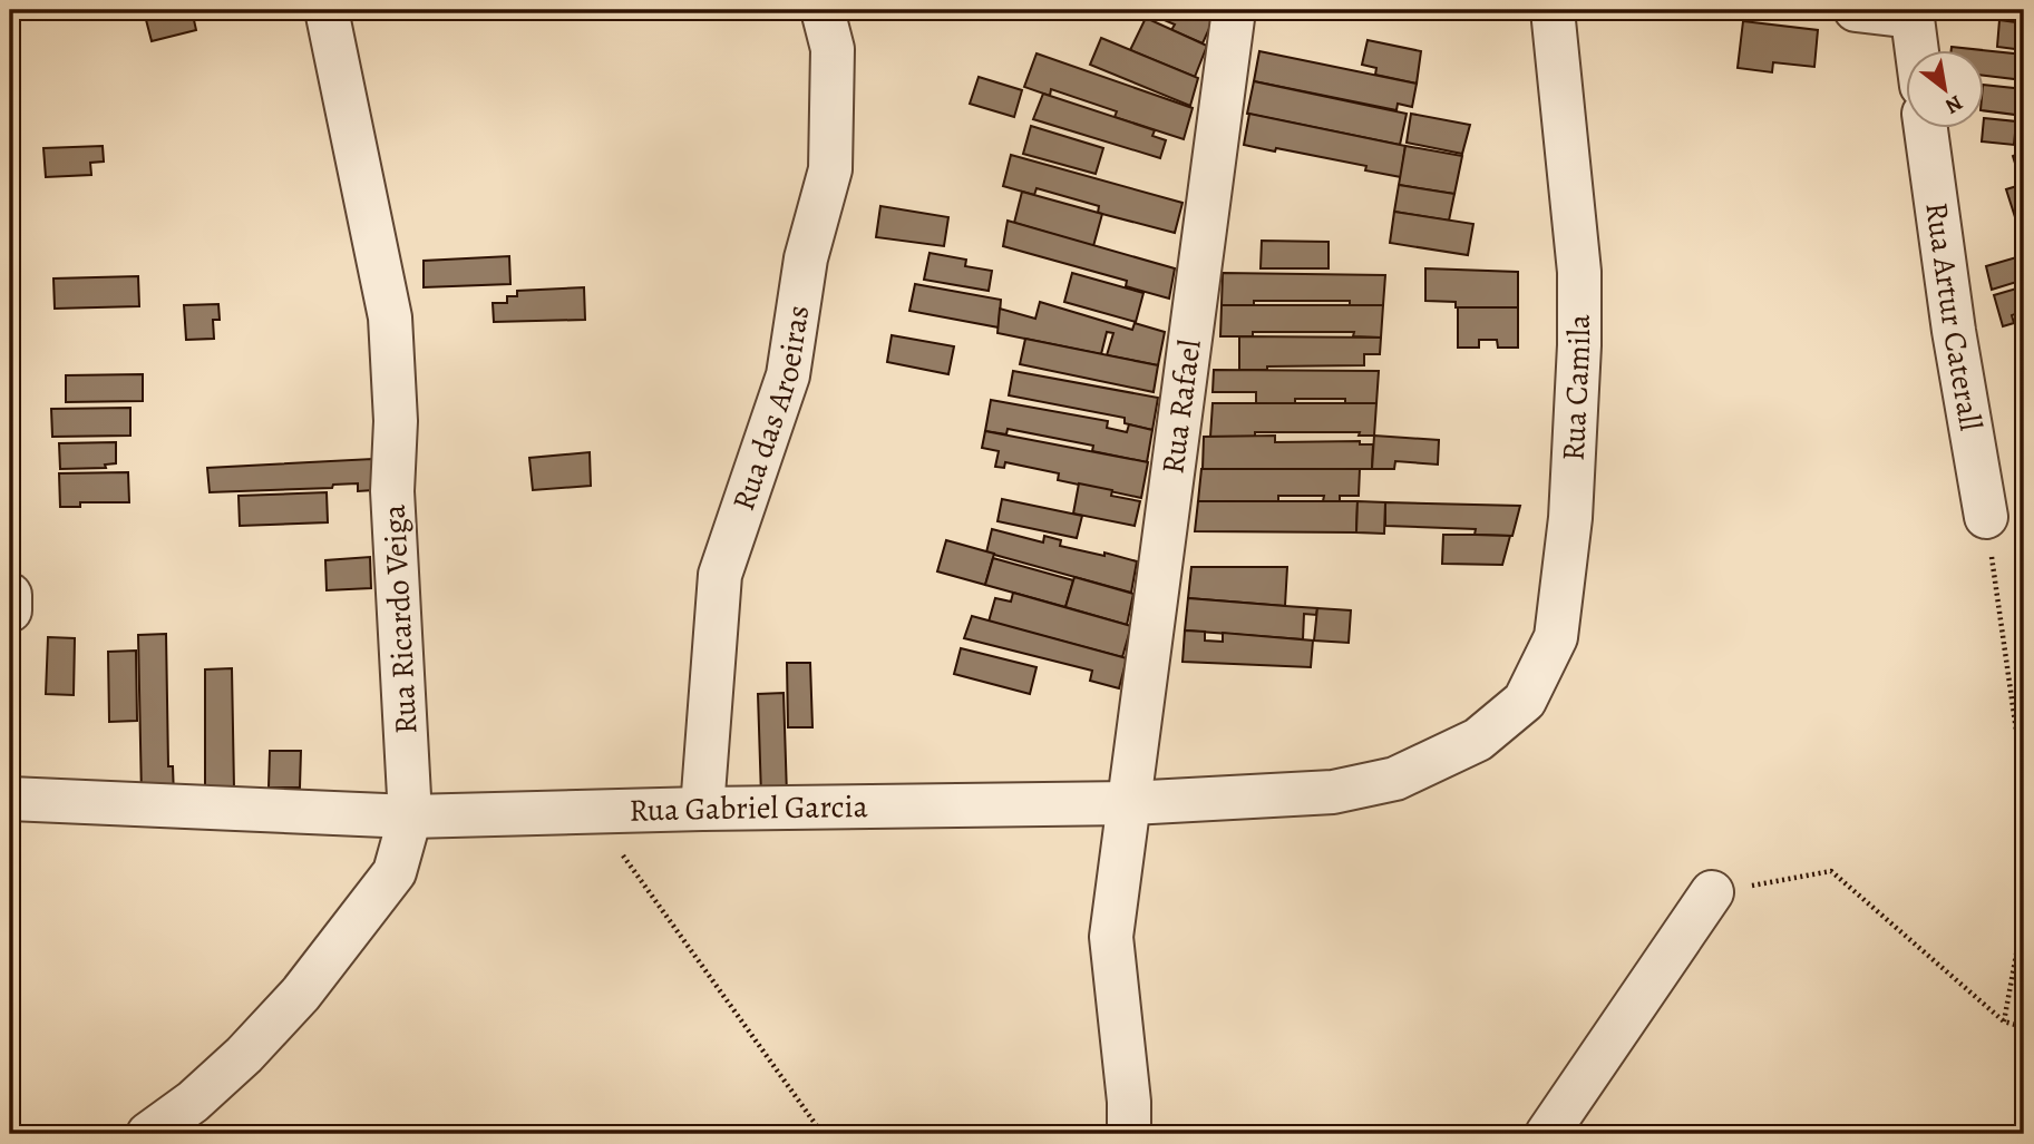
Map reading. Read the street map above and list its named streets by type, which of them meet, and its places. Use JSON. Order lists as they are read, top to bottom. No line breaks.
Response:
{"streets":{"street":["Rua Artur Caterall","Rua Camila","Rua Rafael","Rua das Aroeiras","Rua Ricardo Veiga","Rua Gabriel Garcia"]},"crossings":[["Rua Camila","Rua Gabriel Garcia"],["Rua Rafael","Rua Gabriel Garcia"],["Rua das Aroeiras","Rua Gabriel Garcia"],["Rua Ricardo Veiga","Rua Gabriel Garcia"]],"north":"bottom right"}
